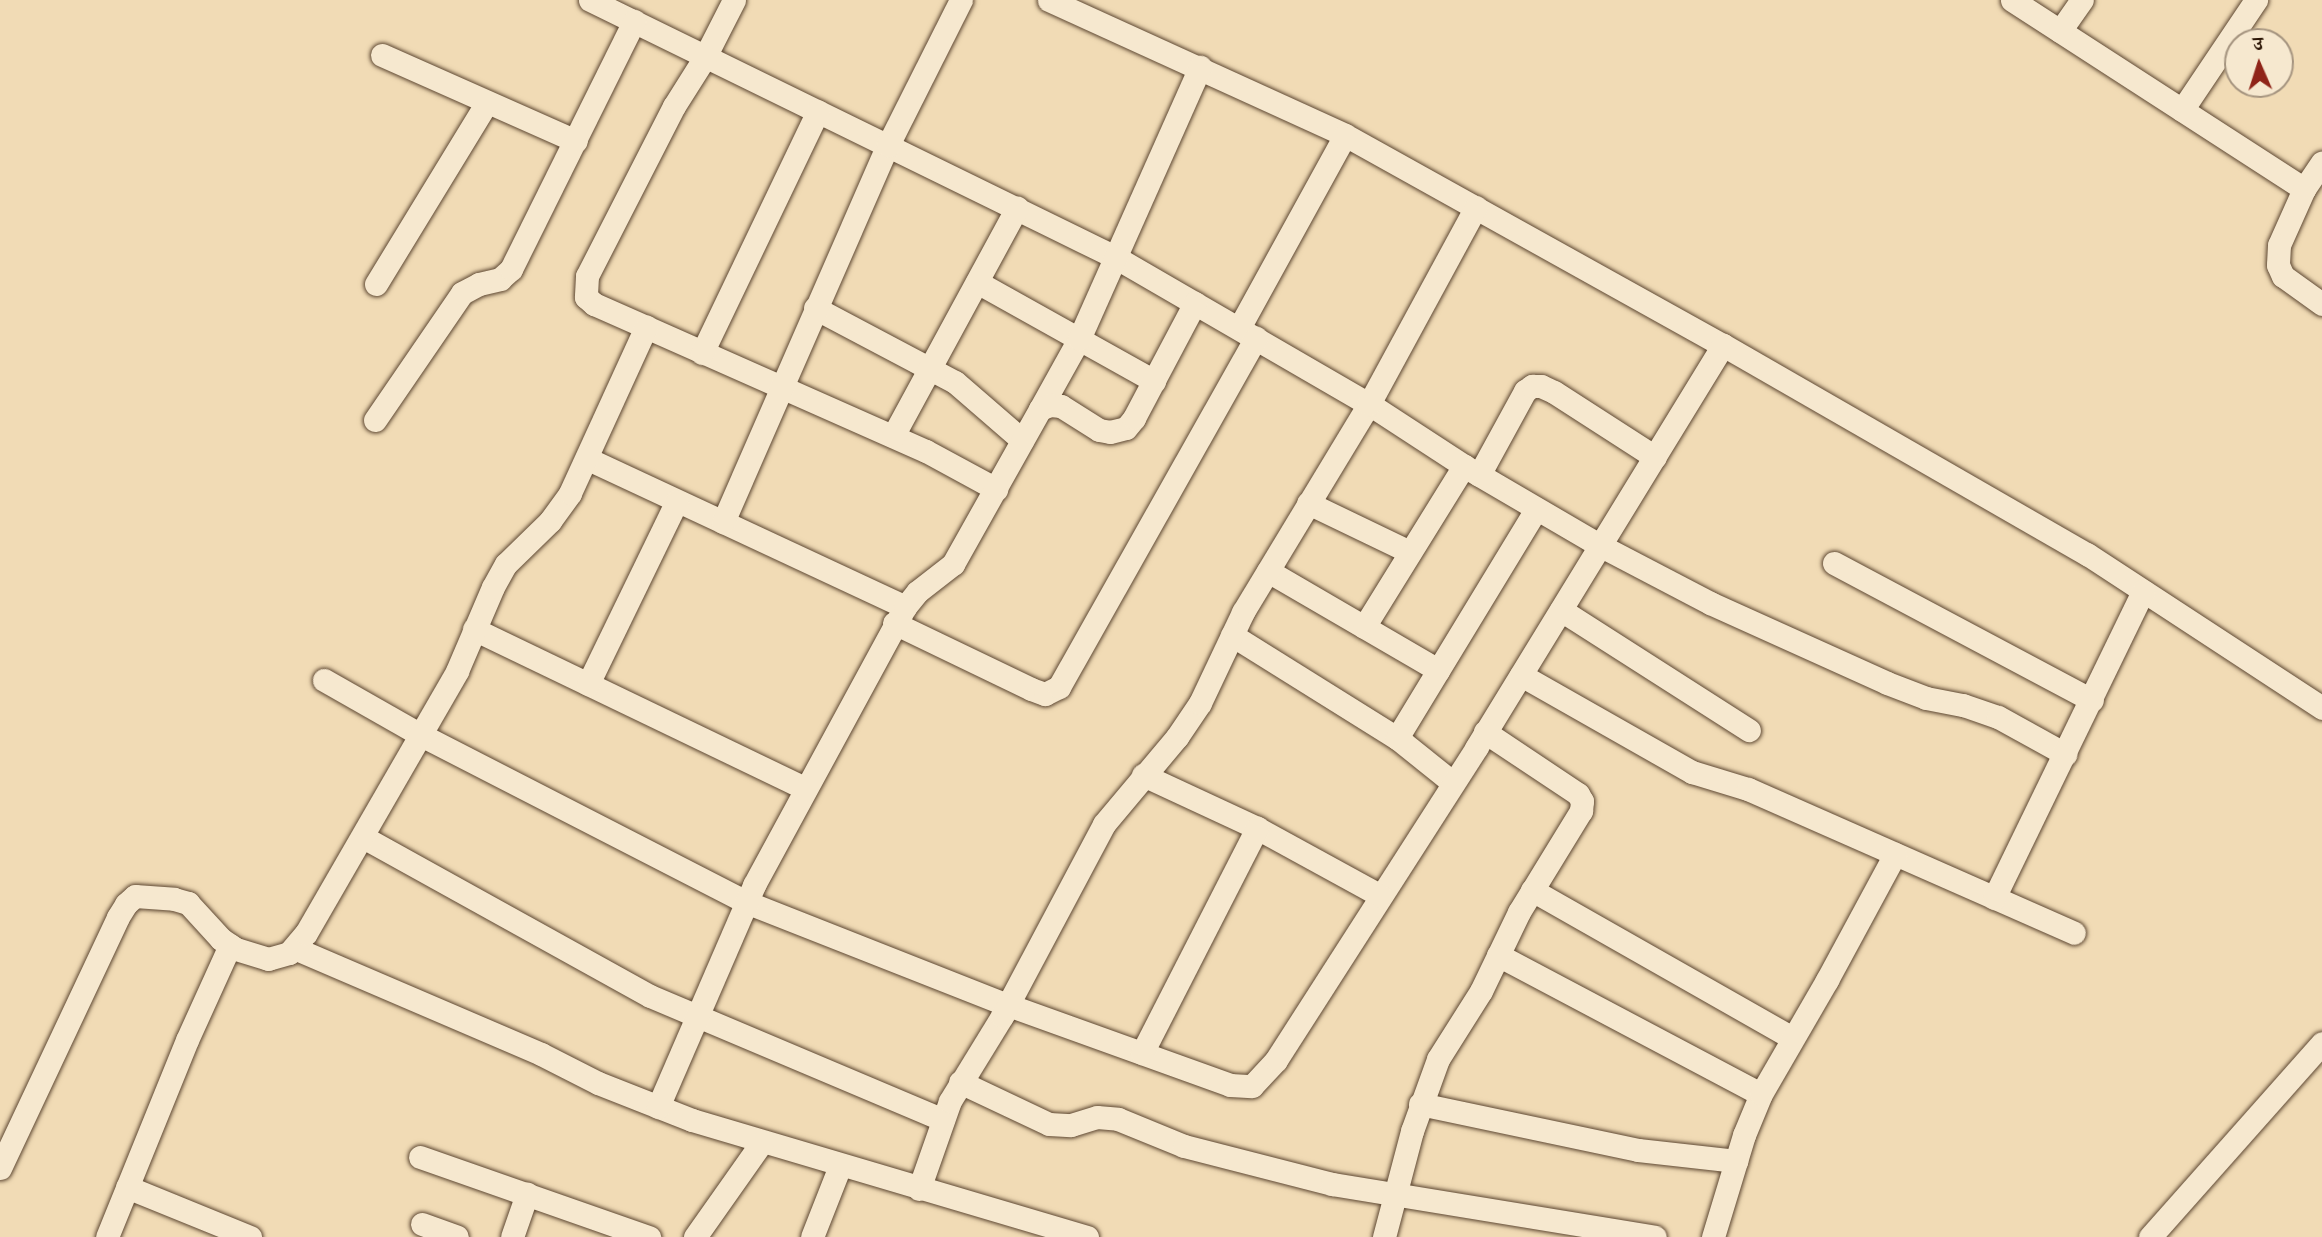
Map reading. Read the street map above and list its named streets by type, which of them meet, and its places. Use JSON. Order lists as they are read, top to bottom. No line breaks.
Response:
{"north":"top"}
